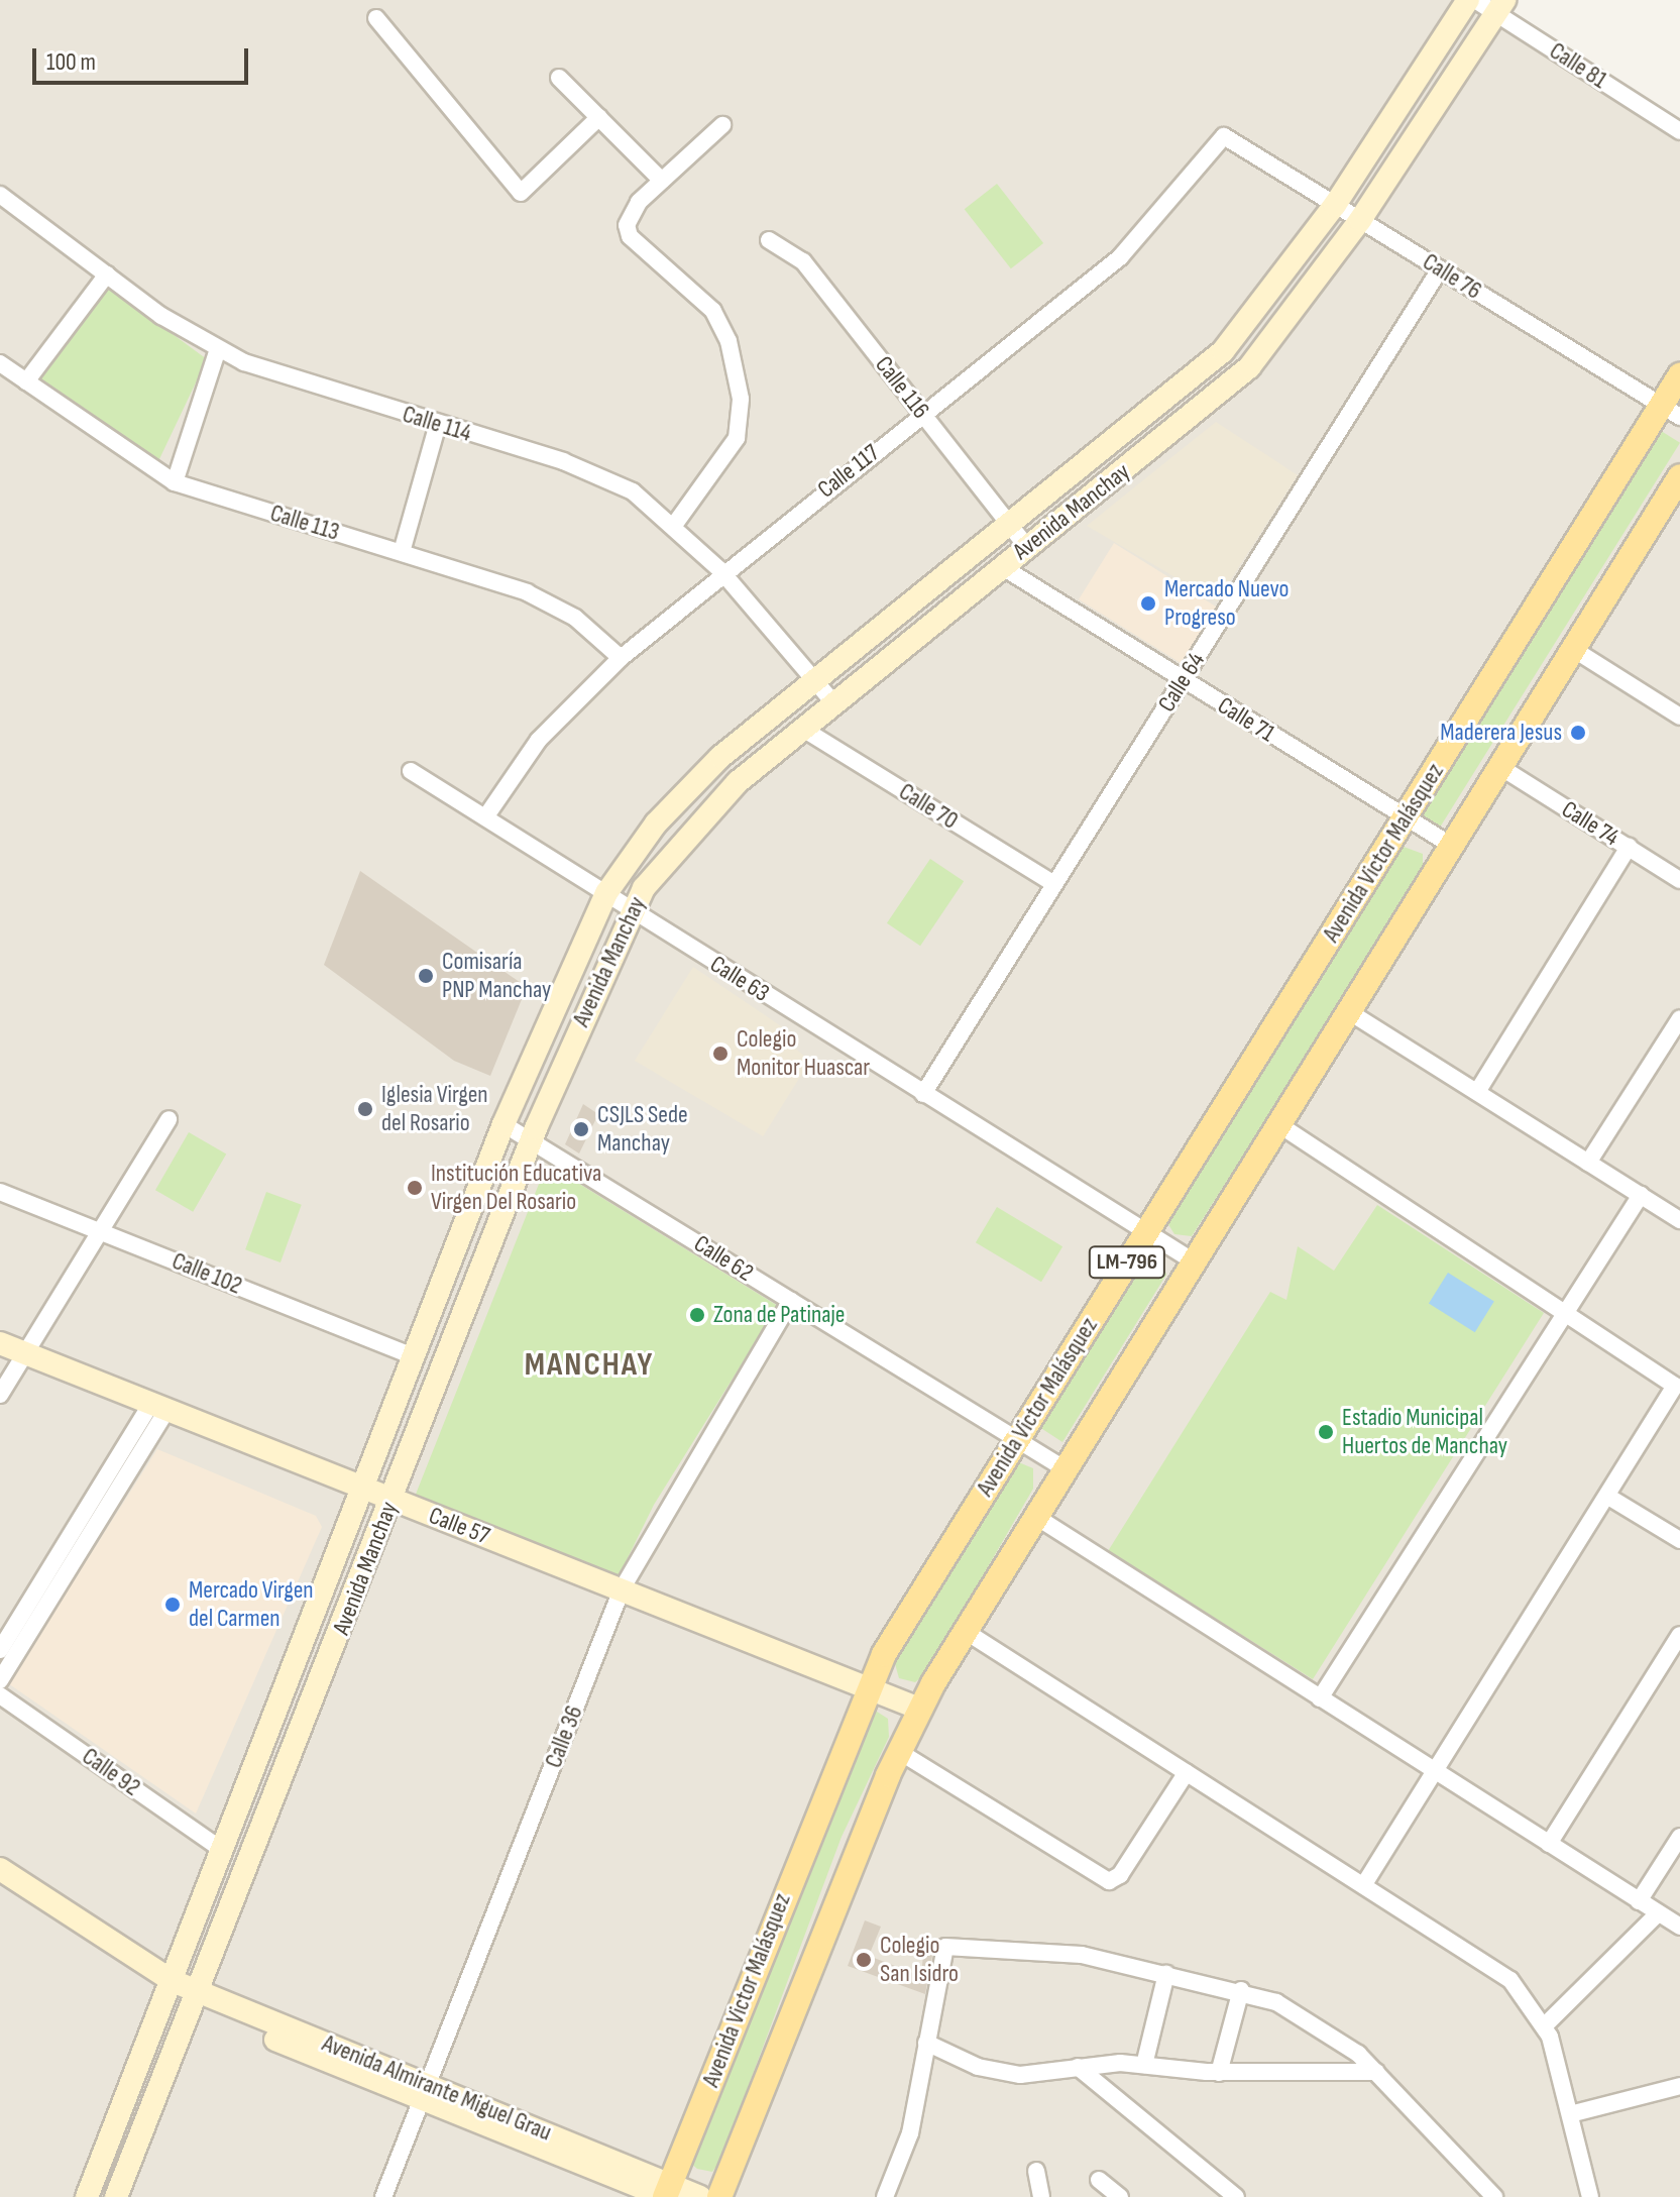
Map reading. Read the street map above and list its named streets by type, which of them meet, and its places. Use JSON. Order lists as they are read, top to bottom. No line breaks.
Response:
{"streets":{"main road":["Avenida Victor Malásquez","LM-796"],"street":["Calle 81","Calle 76","Calle 116","Calle 114","Calle 117","Avenida Manchay","Calle 113","Calle 64","Calle 71","Calle 70","Calle 74","Calle 63","Calle 62","Calle 102","Calle 57","Calle 36","Calle 92","Avenida Almirante Miguel Grau"]},"crossings":[["Calle 81","Avenida Manchay"],["Calle 76","Calle 117"],["Calle 76","Avenida Manchay"],["Calle 76","Calle 64"],["Calle 76","Avenida Victor Malásquez"],["Calle 116","Calle 117"],["Calle 116","Avenida Manchay"],["Calle 114","Calle 117"],["Calle 114","Avenida Manchay"],["Calle 117","Calle 113"],["Calle 117","Calle 63"],["Avenida Manchay","Calle 71"],["Avenida Manchay","Calle 70"],["Avenida Manchay","Calle 63"],["Avenida Manchay","Calle 62"],["Avenida Manchay","Calle 102"],["Avenida Manchay","Calle 57"],["Avenida Manchay","Calle 92"],["Avenida Manchay","Avenida Almirante Miguel Grau"],["Calle 64","Calle 71"],["Calle 64","Calle 70"],["Calle 64","Calle 63"],["Calle 71","Avenida Victor Malásquez"],["Calle 74","Avenida Victor Malásquez"],["Avenida Victor Malásquez","Calle 63"],["Avenida Victor Malásquez","Calle 62"],["Avenida Victor Malásquez","Calle 57"],["Avenida Victor Malásquez","Avenida Almirante Miguel Grau"],["Calle 62","Calle 36"],["Calle 57","Calle 36"],["Calle 36","Avenida Almirante Miguel Grau"]],"districts":["MANCHAY"],"places":["Mercado Nuevo Progreso","Maderera Jesus","Comisaría PNP Manchay","Colegio Monitor Huascar","Iglesia Virgen del Rosario","CSJLS Sede Manchay","Institución Educativa Virgen Del Rosario","Zona de Patinaje","Estadio Municipal Huertos de Manchay","Mercado Virgen del Carmen","Colegio San Isidro"],"scale_bar":"100 m"}
